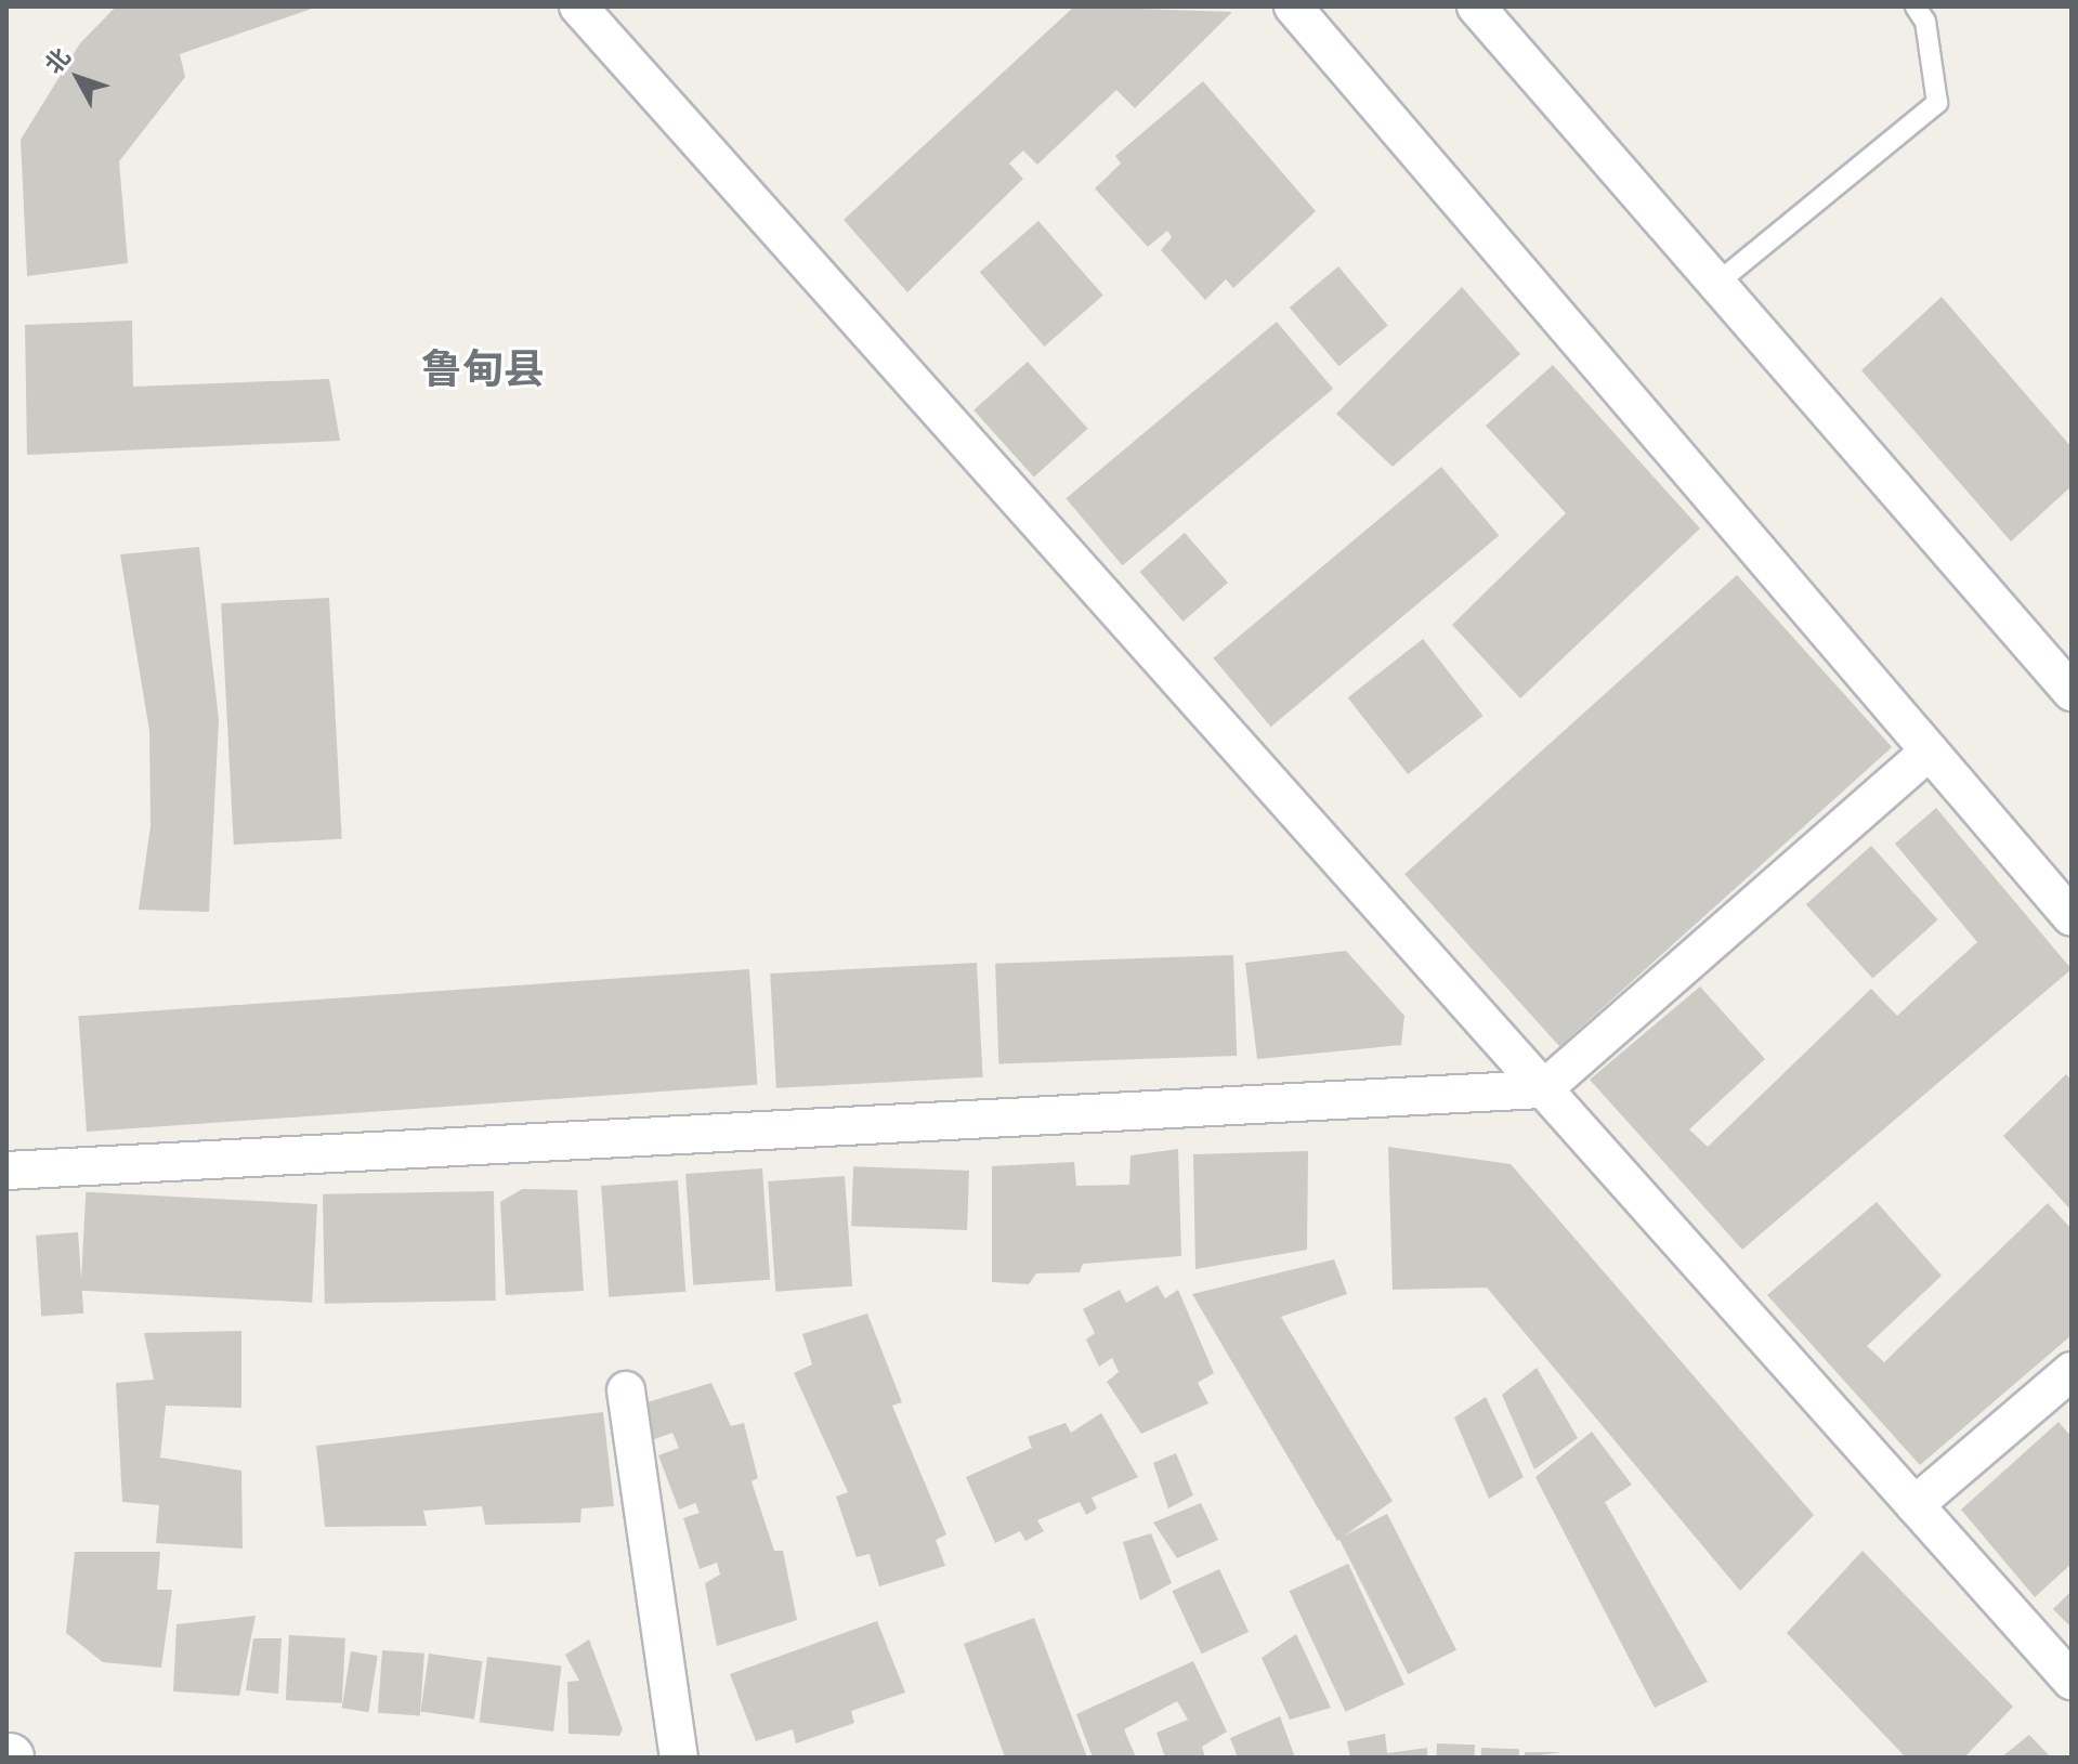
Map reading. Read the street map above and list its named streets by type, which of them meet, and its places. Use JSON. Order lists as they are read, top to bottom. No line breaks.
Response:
{"districts":["鲁甸县"],"north":"top left"}
